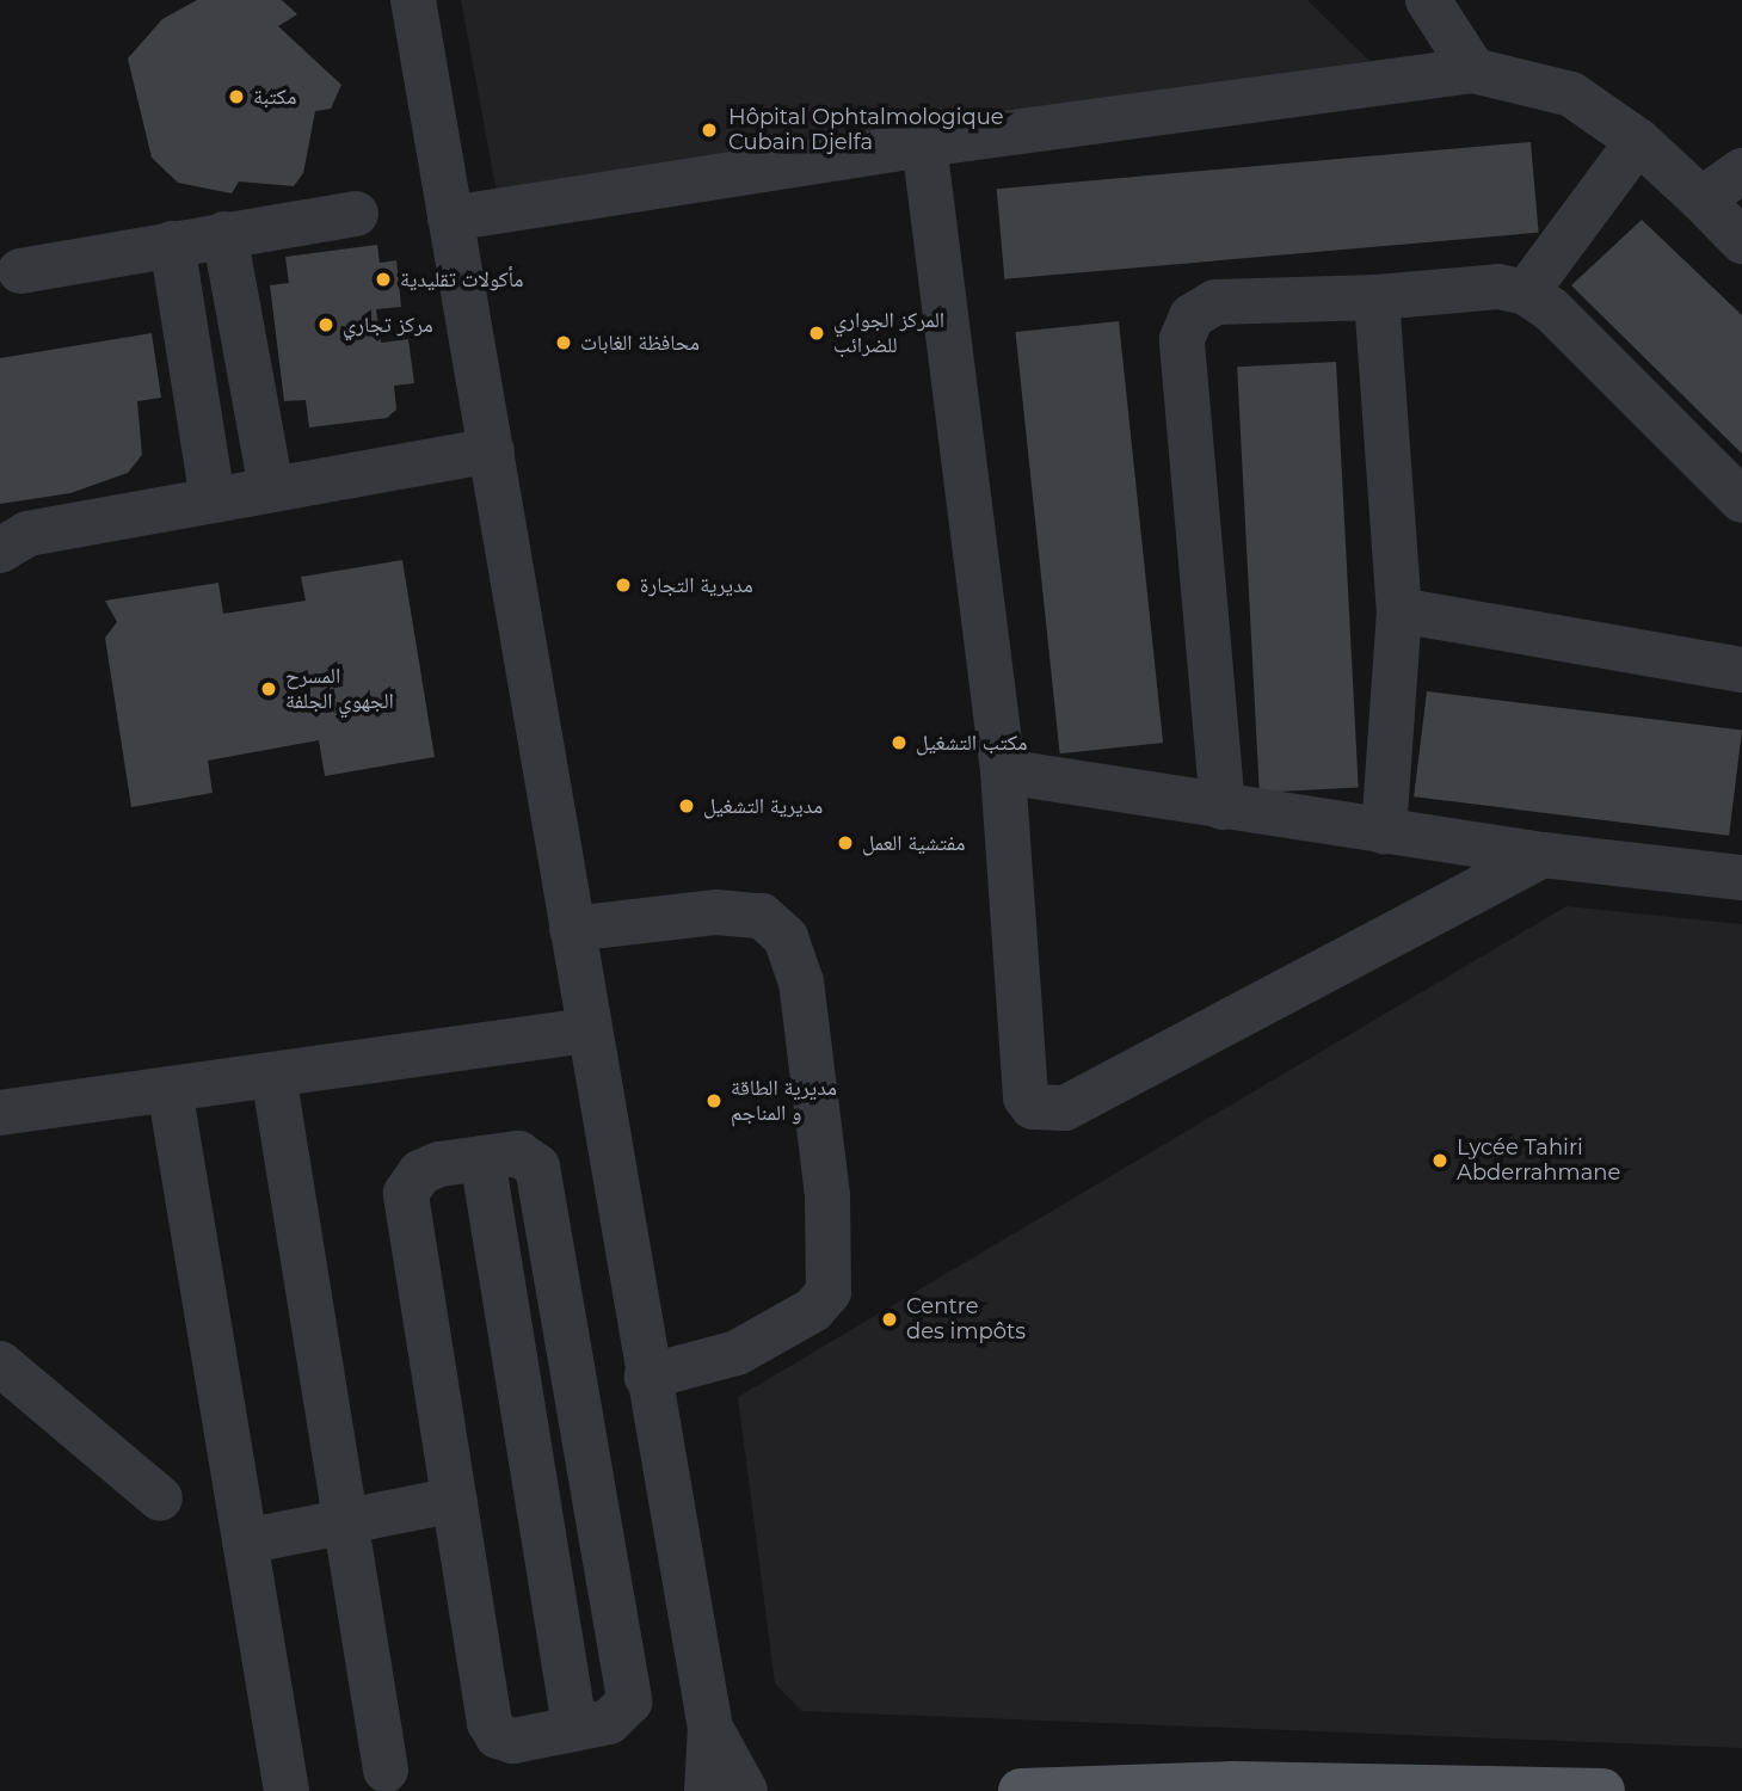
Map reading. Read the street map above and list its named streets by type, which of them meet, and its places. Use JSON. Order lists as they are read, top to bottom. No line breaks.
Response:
{"places":["مكتبة","Hôpital Ophtalmologique Cubain Djelfa","مأكولات تقليدية","مركز تجاري","المركز الجواري للضرائب","محافظة الغابات","مديرية التجارة","المسرح الجهوي الجلفة","مكتب التشغيل","مديرية التشغيل","مفتشية العمل","مديرية الطاقة و المناجم","Lycée Tahiri Abderrahmane","Centre des impôts"]}
